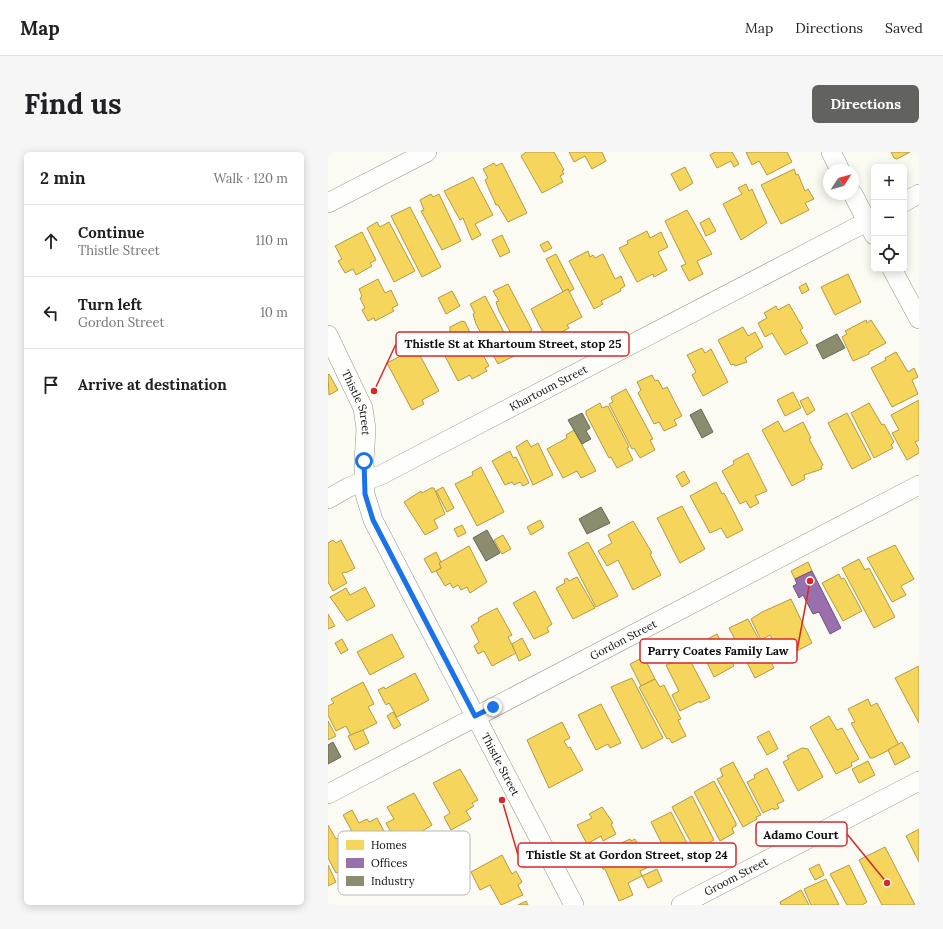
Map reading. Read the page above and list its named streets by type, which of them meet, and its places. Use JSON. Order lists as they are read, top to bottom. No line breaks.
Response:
{"streets":{"street":["Khartoum Street","Thistle Street","Gordon Street","Groom Street"]},"crossings":[["Khartoum Street","Thistle Street"],["Thistle Street","Gordon Street"]],"places":["Thistle St at Khartoum Street, stop 25","Parry Coates Family Law","Thistle St at Gordon Street, stop 24","Adamo Court"],"legend":["Homes","Offices","Industry"],"north":"top right","page":{"header":"Map","nav":["Map","Directions","Saved"],"buttons":"Directions","title":"Find us","heading":["2 min","Walk · 120 m"],"map_buttons":["+","−"],"list":[["Continue","Thistle Street","110 m"],["Turn left","Gordon Street","10 m"],"Arrive at destination"]}}
